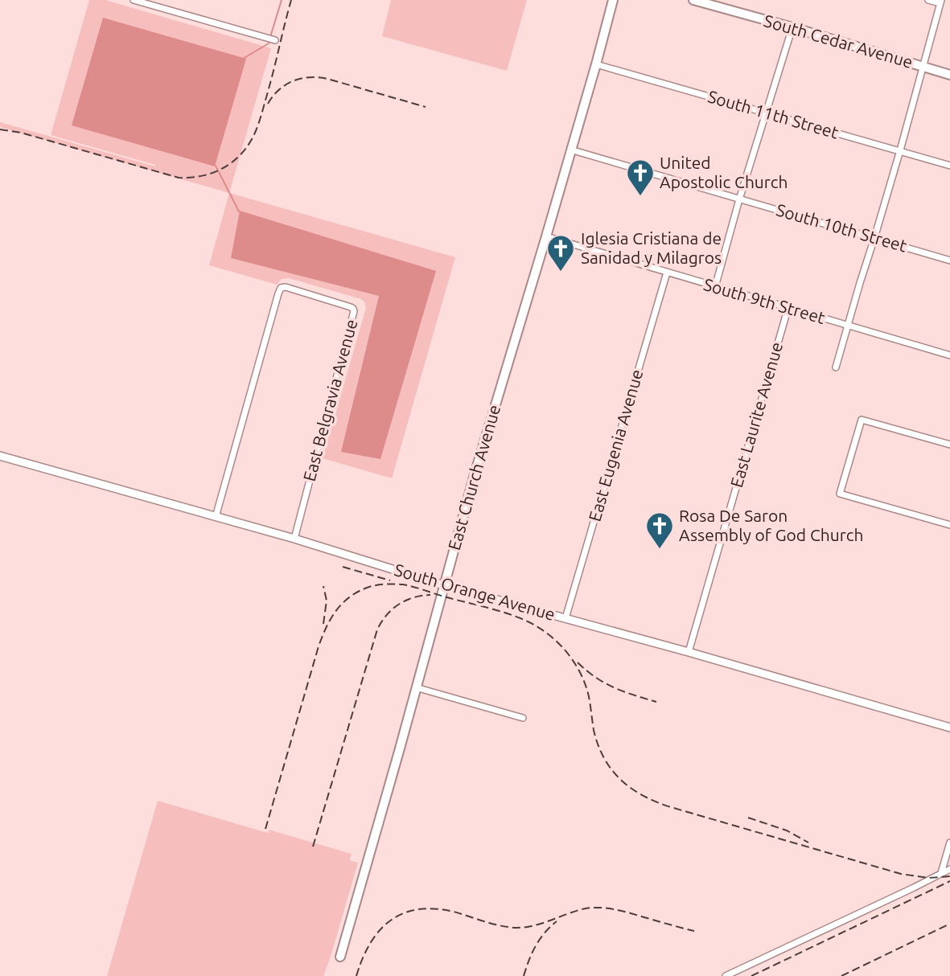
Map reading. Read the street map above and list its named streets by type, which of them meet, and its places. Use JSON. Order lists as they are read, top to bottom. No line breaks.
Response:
{"streets":{"main road":["South Cedar Avenue","East Church Avenue"],"street":["South 11th Street","South 10th Street","South 9th Street","East Belgravia Avenue","East Laurite Avenue","East Eugenia Avenue","South Orange Avenue"]},"crossings":[["South 11th Street","East Church Avenue"],["South 10th Street","East Church Avenue"],["South 9th Street","East Laurite Avenue"],["South 9th Street","East Eugenia Avenue"],["South 9th Street","East Church Avenue"],["East Belgravia Avenue","South Orange Avenue"],["East Laurite Avenue","South Orange Avenue"],["East Eugenia Avenue","South Orange Avenue"],["East Church Avenue","South Orange Avenue"]],"places":{"church":["United Apostolic Church","Iglesia Cristiana de Sanidad y Milagros","Rosa De Saron Assembly of God Church"]}}
